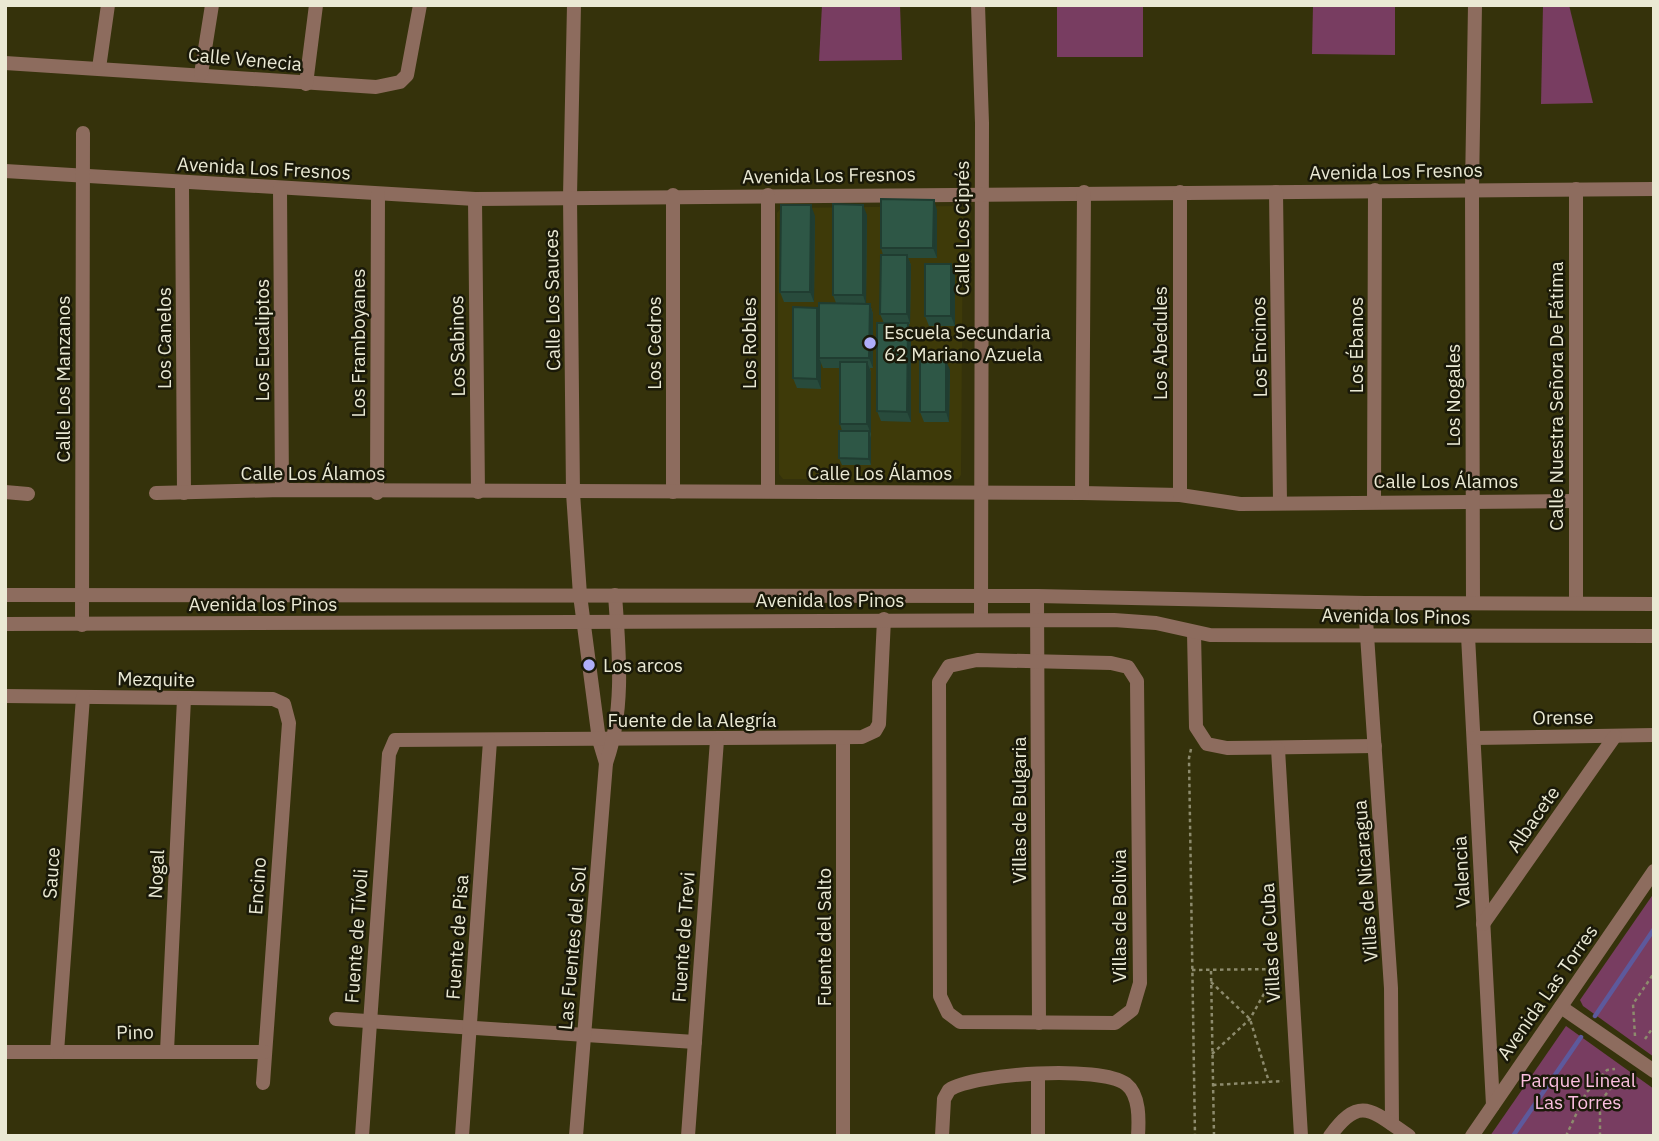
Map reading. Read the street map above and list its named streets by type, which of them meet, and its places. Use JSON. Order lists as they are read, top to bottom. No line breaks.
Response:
{"streets":{"street":["Calle Venecia","Avenida Los Fresnos","Calle Los Ciprés","Calle Los Sauces","Los Canelos","Los Eucaliptos","Los Framboyanes","Los Cedros","Los Robles","Los Abedules","Los Ébanos","Los Sabinos","Los Encinos","Calle Los Manzanos","Los Nogales","Calle Nuestra Señora De Fátima","Calle Los Álamos","Avenida los Pinos","Mezquite","Orense","Fuente de la Alegría","Villas de Bulgaria","Albacete","Valencia","Sauce","Nogal","Villas de Nicaragua","Encino","Villas de Bolivia","Fuente de Tívoli","Fuente de Pisa","Fuente de Trevi","Fuente del Salto","Villas de Cuba","Las Fuentes del Sol","Avenida Las Torres","Pino"]},"crossings":[["Avenida Los Fresnos","Calle Los Ciprés"],["Avenida Los Fresnos","Calle Los Sauces"],["Avenida Los Fresnos","Los Canelos"],["Avenida Los Fresnos","Los Eucaliptos"],["Avenida Los Fresnos","Los Framboyanes"],["Avenida Los Fresnos","Los Cedros"],["Avenida Los Fresnos","Los Robles"],["Avenida Los Fresnos","Los Abedules"],["Avenida Los Fresnos","Los Ébanos"],["Avenida Los Fresnos","Los Sabinos"],["Avenida Los Fresnos","Los Encinos"],["Avenida Los Fresnos","Calle Los Manzanos"],["Avenida Los Fresnos","Los Nogales"],["Avenida Los Fresnos","Calle Nuestra Señora De Fátima"],["Calle Los Ciprés","Calle Los Álamos"],["Calle Los Ciprés","Avenida los Pinos"],["Calle Los Sauces","Calle Los Álamos"],["Calle Los Sauces","Avenida los Pinos"],["Calle Los Sauces","Las Fuentes del Sol"],["Los Canelos","Calle Los Álamos"],["Los Eucaliptos","Calle Los Álamos"],["Los Framboyanes","Calle Los Álamos"],["Los Cedros","Calle Los Álamos"],["Los Robles","Calle Los Álamos"],["Los Abedules","Calle Los Álamos"],["Los Ébanos","Calle Los Álamos"],["Los Sabinos","Calle Los Álamos"],["Los Encinos","Calle Los Álamos"],["Calle Los Manzanos","Avenida los Pinos"],["Los Nogales","Calle Los Álamos"],["Los Nogales","Avenida los Pinos"],["Calle Nuestra Señora De Fátima","Calle Los Álamos"],["Calle Nuestra Señora De Fátima","Avenida los Pinos"],["Avenida los Pinos","Fuente de la Alegría"],["Avenida los Pinos","Villas de Bulgaria"],["Avenida los Pinos","Valencia"],["Avenida los Pinos","Villas de Nicaragua"],["Avenida los Pinos","Las Fuentes del Sol"],["Mezquite","Sauce"],["Mezquite","Nogal"],["Mezquite","Encino"],["Orense","Albacete"],["Orense","Valencia"],["Fuente de la Alegría","Fuente de Tívoli"],["Fuente de la Alegría","Fuente de Pisa"],["Fuente de la Alegría","Fuente de Trevi"],["Fuente de la Alegría","Fuente del Salto"],["Fuente de la Alegría","Las Fuentes del Sol"],["Villas de Bulgaria","Villas de Bolivia"],["Albacete","Valencia"],["Valencia","Avenida Las Torres"],["Sauce","Pino"],["Nogal","Pino"],["Encino","Pino"]],"parks":["Parque Lineal Las Torres"],"places":["Escuela Secundaria 62 Mariano Azuela","Los arcos"]}
